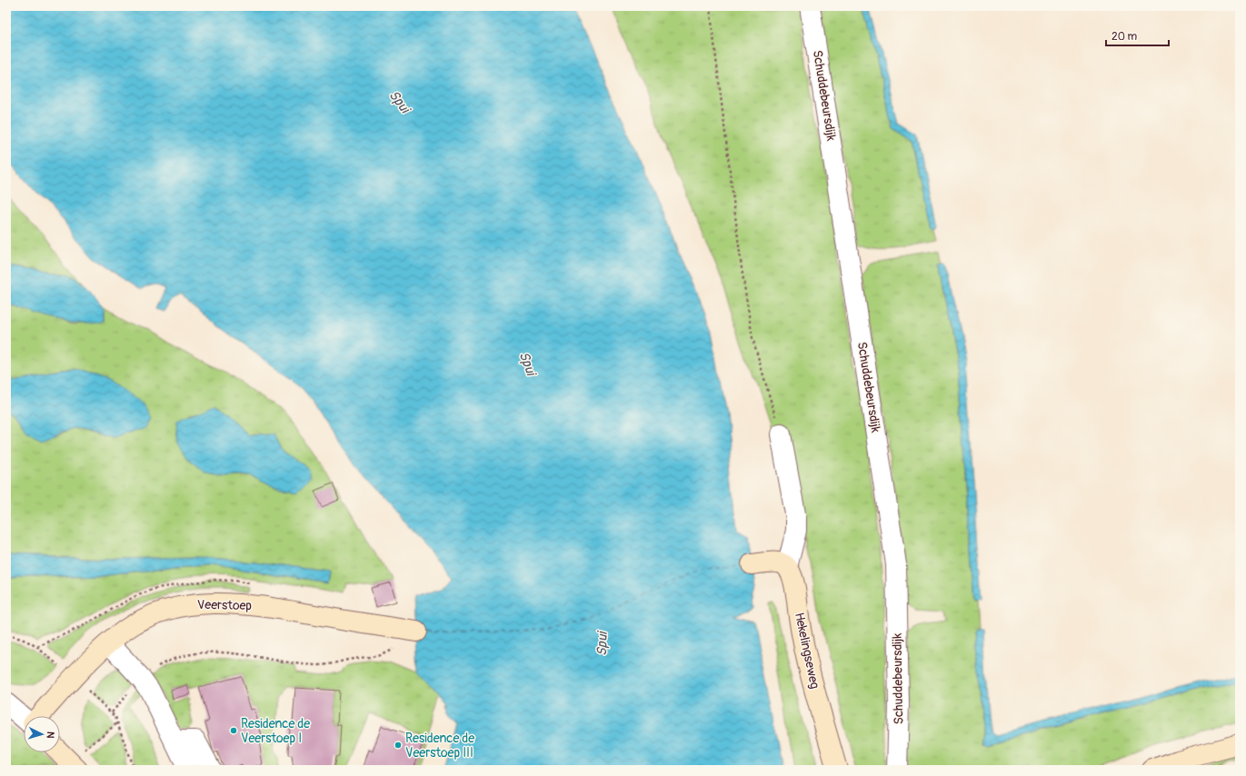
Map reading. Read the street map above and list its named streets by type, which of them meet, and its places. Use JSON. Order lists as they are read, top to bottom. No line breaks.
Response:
{"streets":{"main road":["Veerstoep","Hekelingseweg"],"street":["Schuddebeursdijk"]},"water":["Spui"],"places":["Residence de Veerstoep I","Residence de Veerstoep III"],"scale_bar":"20 m","north":"right"}
